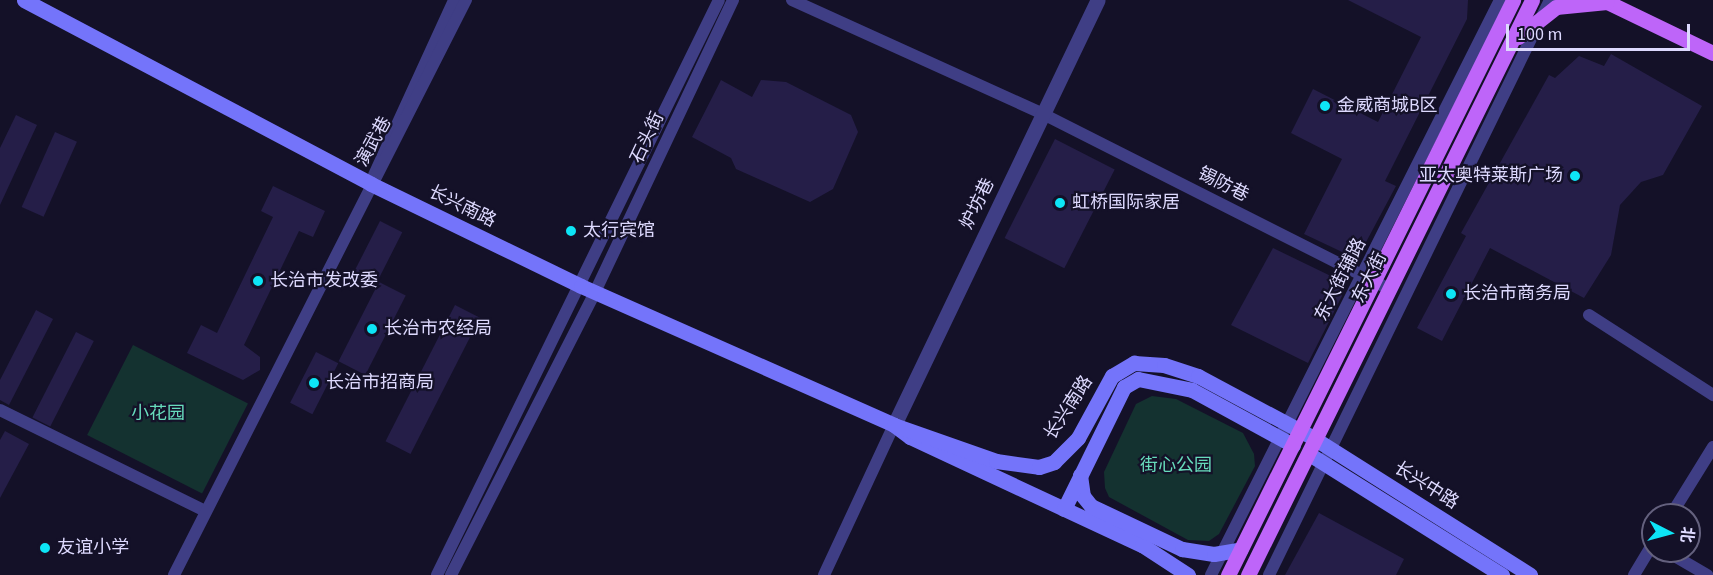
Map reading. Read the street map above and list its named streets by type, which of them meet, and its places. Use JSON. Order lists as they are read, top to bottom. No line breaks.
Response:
{"streets":{"main road":["长兴南路","东大街","长兴中路"],"street":["石头街","演武巷","锡防巷","炉坊巷","东大街辅路"]},"crossings":[["石头街","长兴南路"],["演武巷","长兴南路"],["锡防巷","炉坊巷"],["锡防巷","东大街"],["锡防巷","东大街辅路"],["炉坊巷","长兴南路"],["长兴南路","东大街"],["长兴南路","东大街辅路"],["长兴南路","长兴中路"],["东大街","东大街辅路"],["东大街","长兴中路"],["东大街辅路","长兴中路"]],"parks":["小花园","街心公园"],"places":["金威商城B区","亚太奥特莱斯广场","虹桥国际家居","太行宾馆","长治市发改委","长治市商务局","长治市农经局","长治市招商局","友谊小学"],"scale_bar":"100 m","north":"right"}
